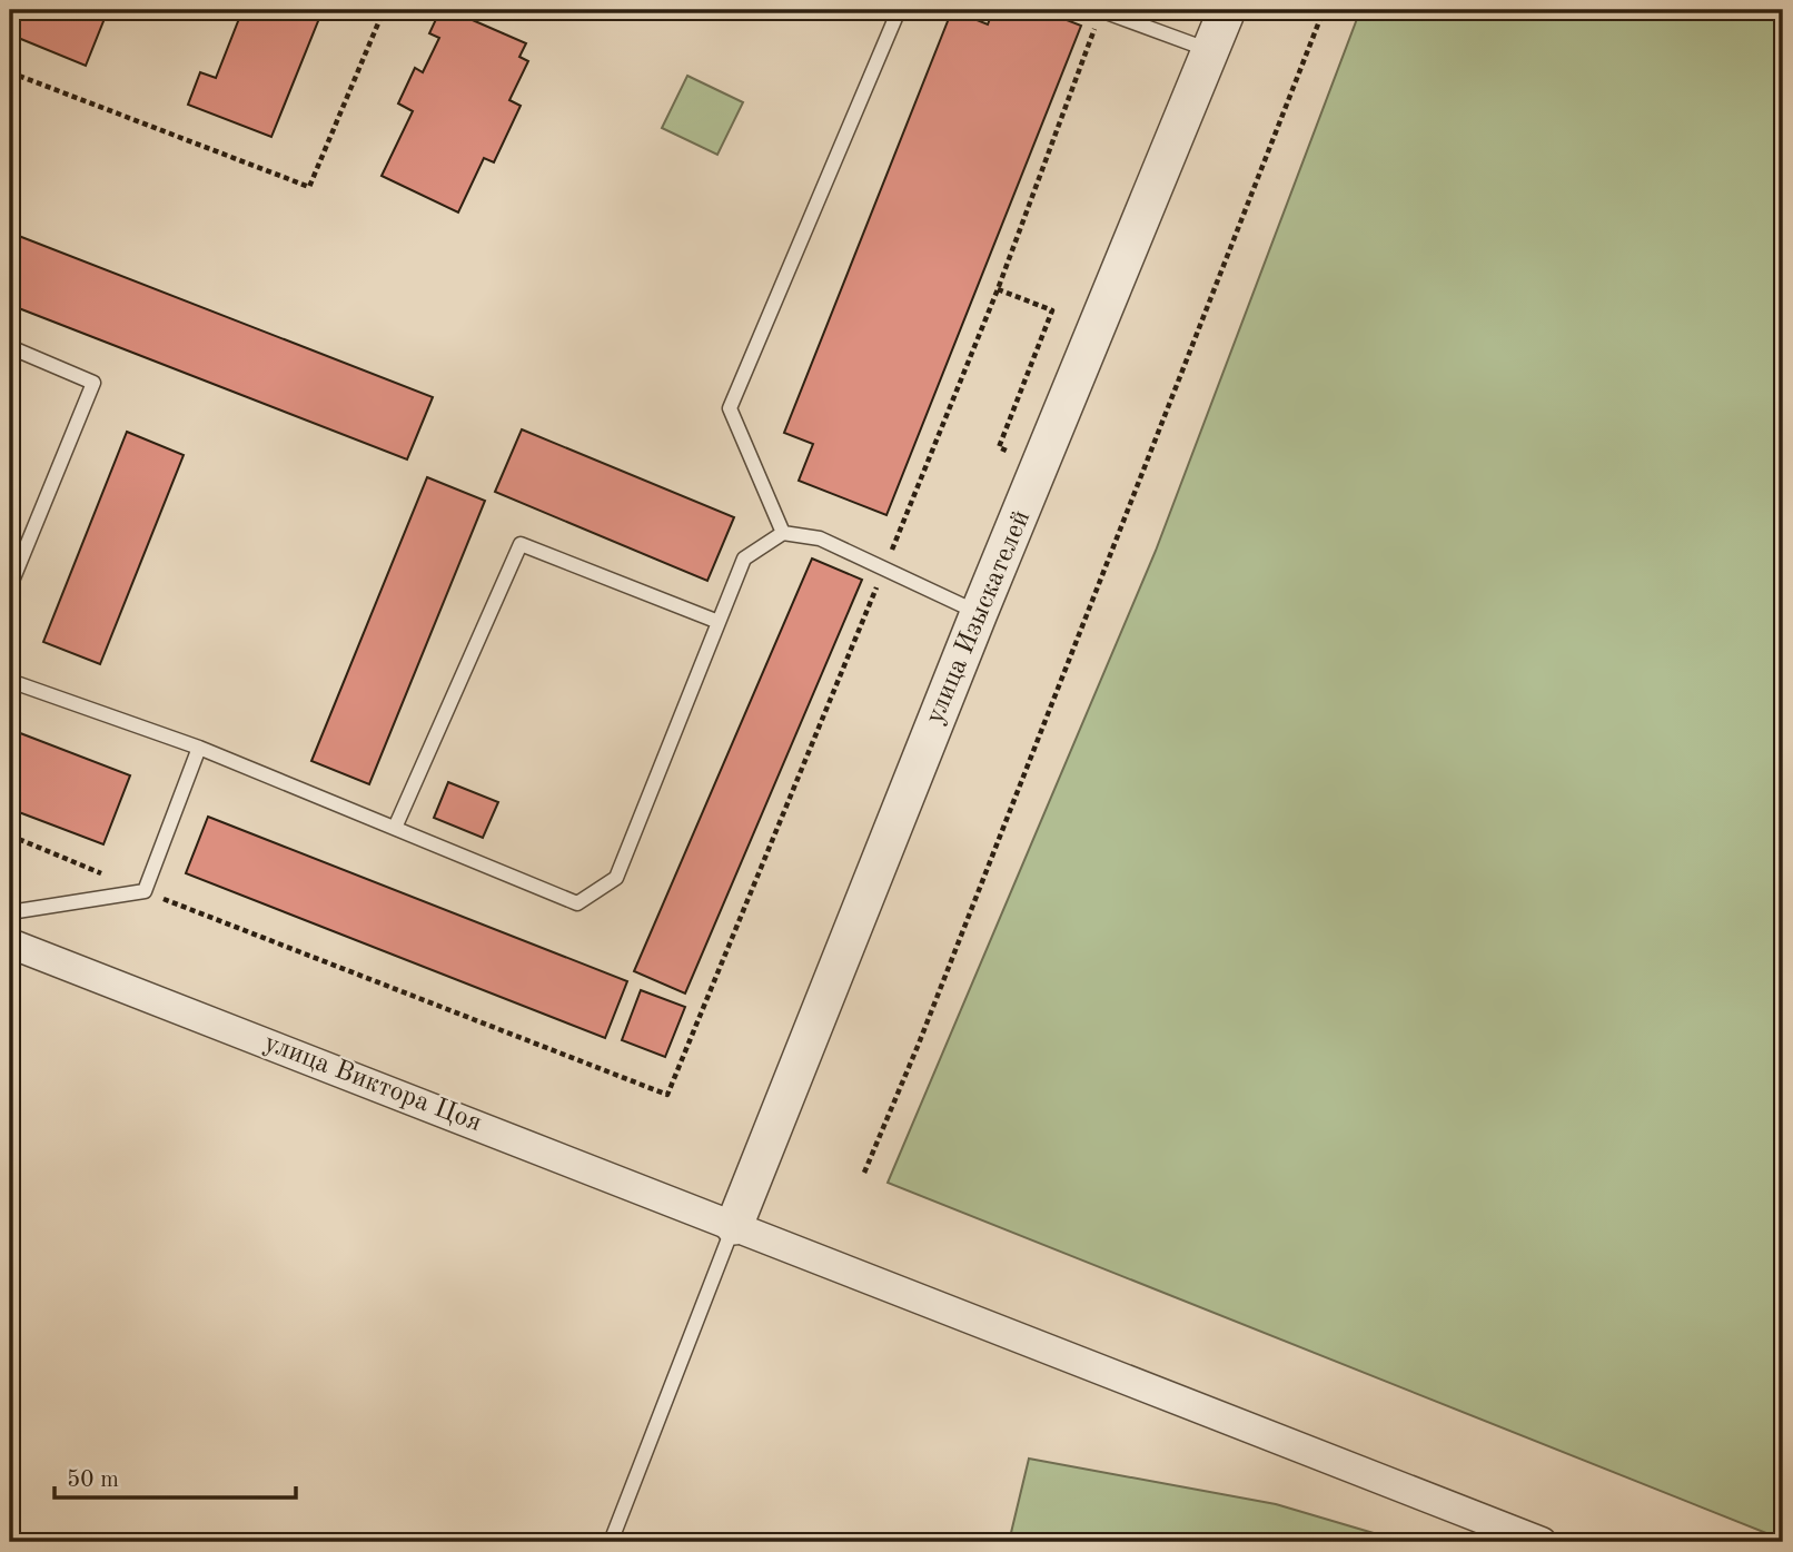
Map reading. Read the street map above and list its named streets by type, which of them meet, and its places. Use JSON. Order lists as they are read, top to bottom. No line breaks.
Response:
{"streets":{"street":["улица Изыскателей","улица Виктора Цоя"]},"crossings":[["улица Изыскателей","улица Виктора Цоя"]],"scale_bar":"50 m"}
